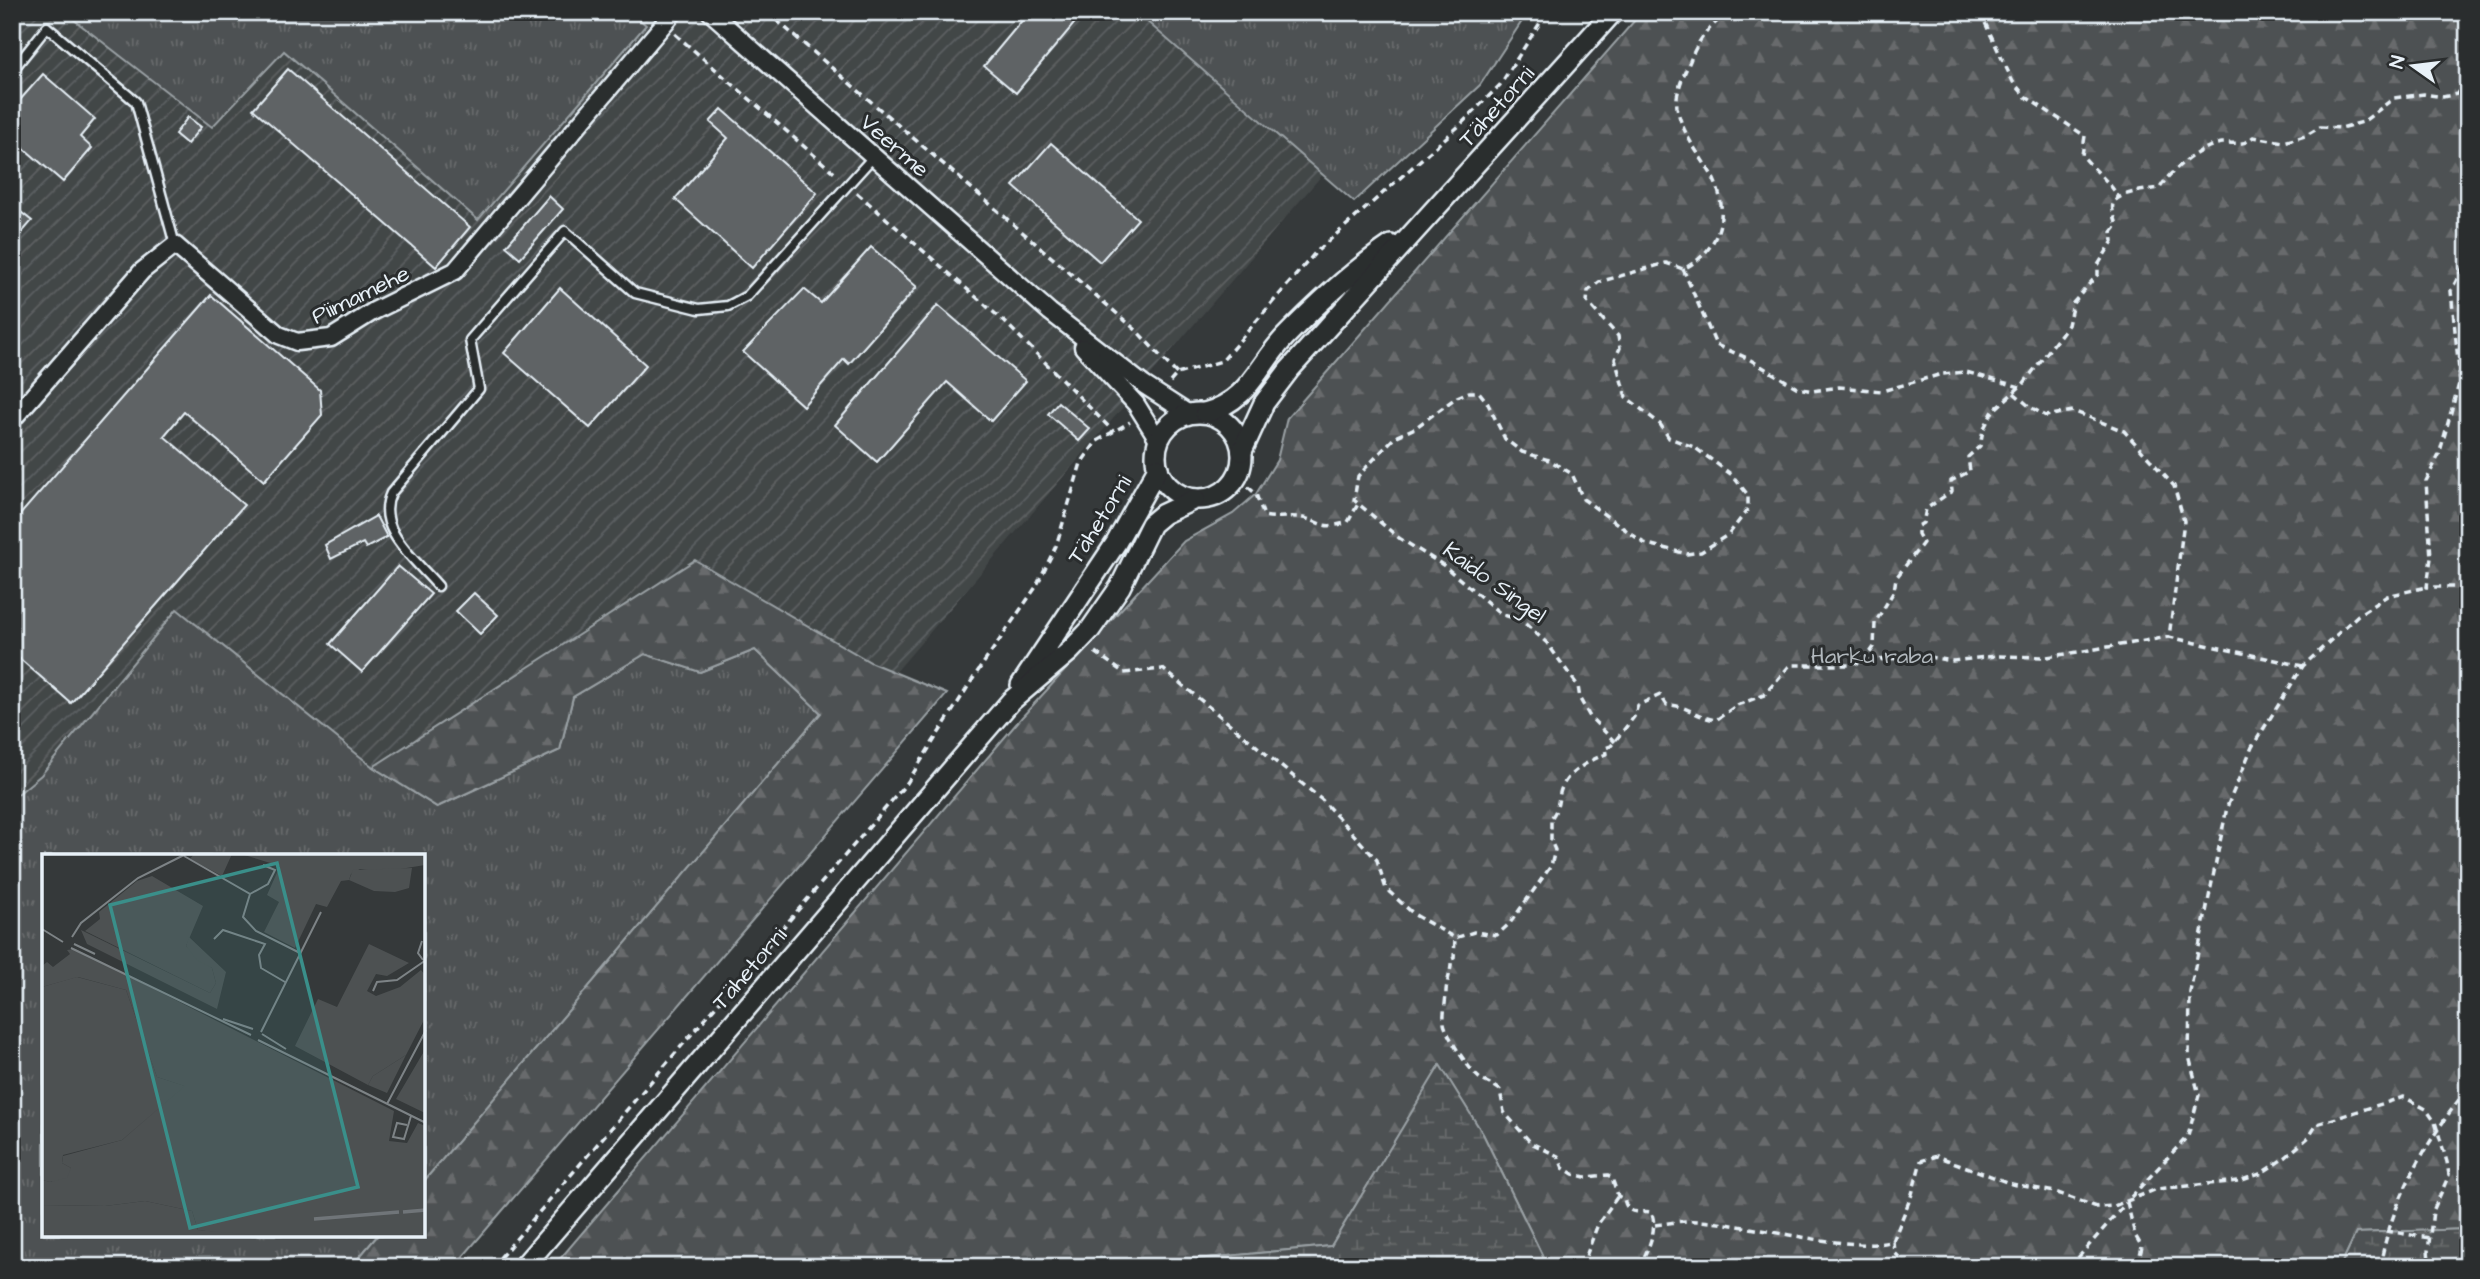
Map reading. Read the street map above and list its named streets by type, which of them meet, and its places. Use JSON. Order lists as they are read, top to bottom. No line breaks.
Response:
{"streets":{"street":["Tähetorni","Veerme","Piimamehe"],"path":["Kaido Singel"]},"crossings":[["Tähetorni","Veerme"]],"parks":["Harku raba"],"north":"left"}
